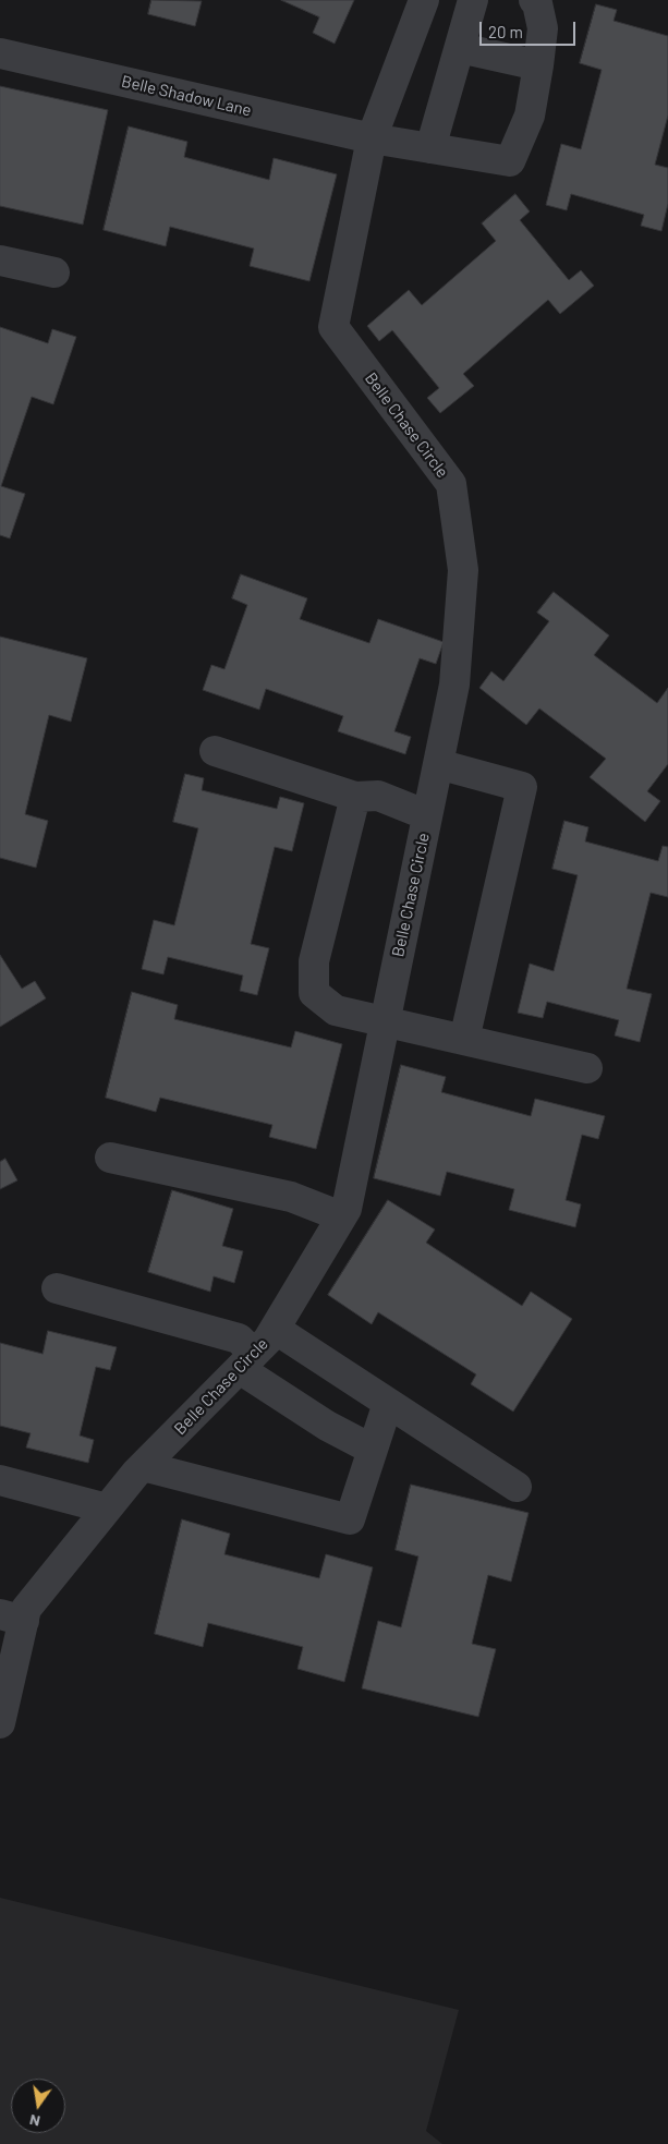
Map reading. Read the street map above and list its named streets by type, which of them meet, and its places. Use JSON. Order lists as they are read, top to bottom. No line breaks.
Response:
{"streets":{"street":["Belle Shadow Lane","Belle Chase Circle"]},"crossings":[["Belle Shadow Lane","Belle Chase Circle"]],"scale_bar":"20 m","north":"bottom"}
